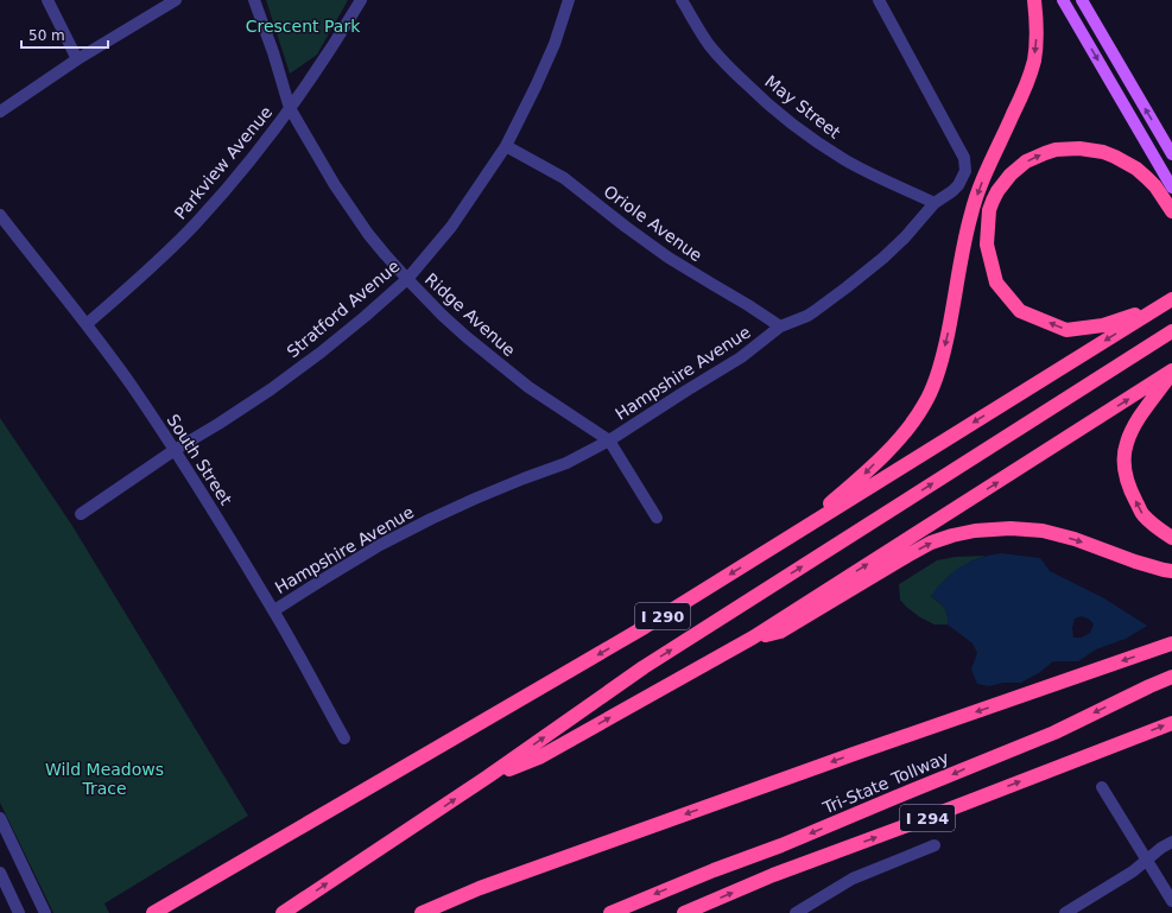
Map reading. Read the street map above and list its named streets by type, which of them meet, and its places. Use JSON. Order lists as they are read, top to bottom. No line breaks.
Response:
{"streets":{"highway":["I 290","Tri-State Tollway","I 294"],"street":["May Street","Parkview Avenue","Oriole Avenue","Stratford Avenue","Ridge Avenue","Hampshire Avenue","South Street"]},"crossings":[["May Street","Hampshire Avenue"],["Parkview Avenue","Ridge Avenue"],["Parkview Avenue","South Street"],["Oriole Avenue","Stratford Avenue"],["Oriole Avenue","Hampshire Avenue"],["Stratford Avenue","Ridge Avenue"],["Stratford Avenue","South Street"],["Ridge Avenue","Hampshire Avenue"],["Hampshire Avenue","South Street"]],"parks":["Crescent Park","Wild Meadows Trace"],"scale_bar":"50 m"}
